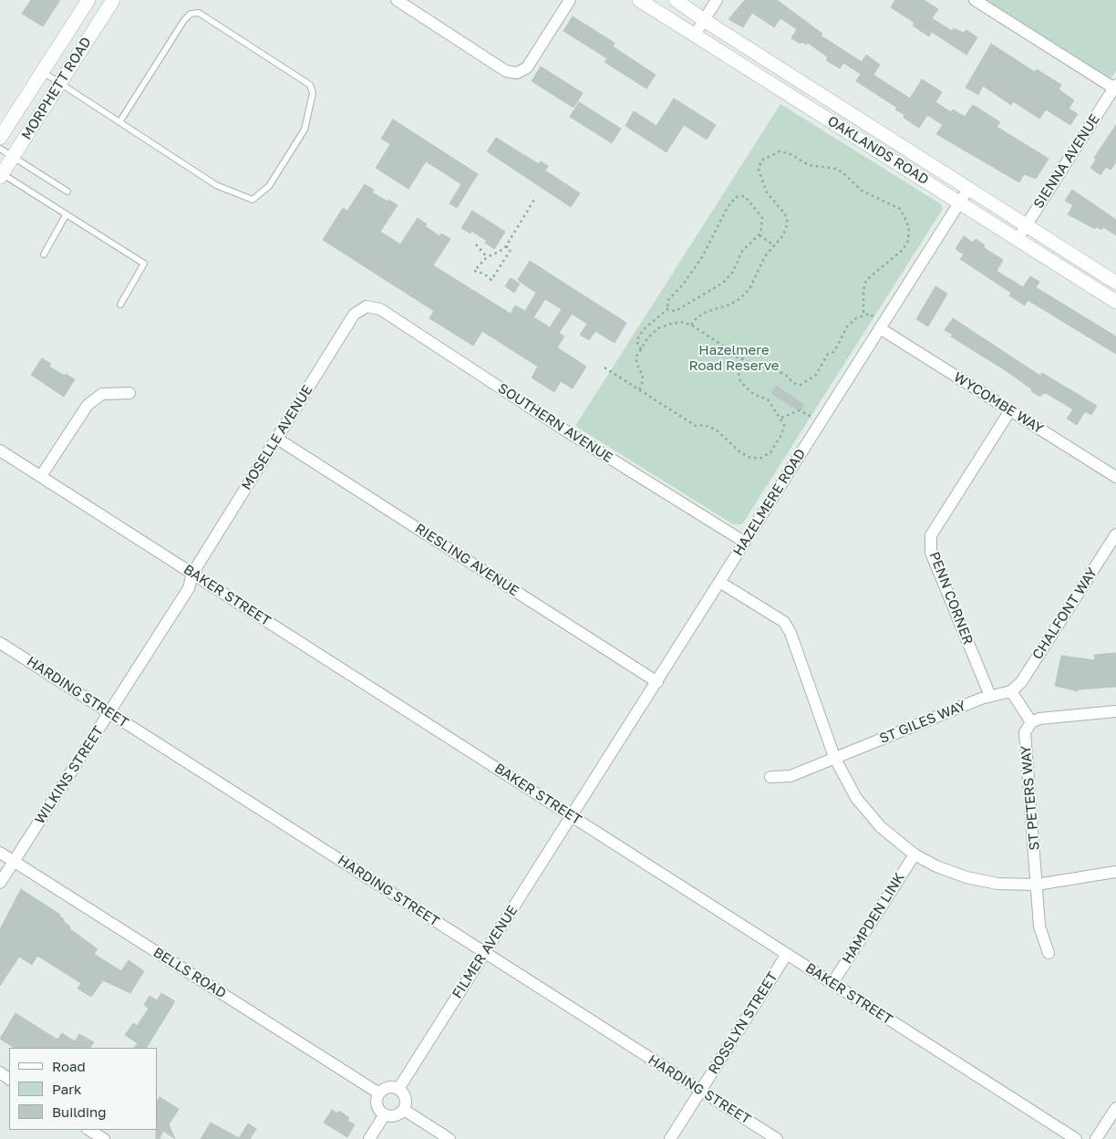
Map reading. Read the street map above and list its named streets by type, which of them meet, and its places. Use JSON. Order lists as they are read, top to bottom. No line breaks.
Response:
{"streets":{"main road":["MORPHETT ROAD","OAKLANDS ROAD"],"street":["SIENNA AVENUE","WYCOMBE WAY","SOUTHERN AVENUE","MOSELLE AVENUE","HAZELMERE ROAD","RIESLING AVENUE","BAKER STREET","PENN CORNER","CHALFONT WAY","HARDING STREET","ST GILES WAY","WILKINS STREET","ST PETERS WAY","HAMPDEN LINK","FILMER AVENUE","BELLS ROAD","ROSSLYN STREET"]},"crossings":[["OAKLANDS ROAD","SIENNA AVENUE"],["OAKLANDS ROAD","HAZELMERE ROAD"],["WYCOMBE WAY","HAZELMERE ROAD"],["WYCOMBE WAY","PENN CORNER"],["SOUTHERN AVENUE","MOSELLE AVENUE"],["SOUTHERN AVENUE","HAZELMERE ROAD"],["MOSELLE AVENUE","RIESLING AVENUE"],["MOSELLE AVENUE","BAKER STREET"],["MOSELLE AVENUE","WILKINS STREET"],["HAZELMERE ROAD","RIESLING AVENUE"],["HAZELMERE ROAD","BAKER STREET"],["HAZELMERE ROAD","FILMER AVENUE"],["BAKER STREET","WILKINS STREET"],["BAKER STREET","HAMPDEN LINK"],["BAKER STREET","FILMER AVENUE"],["BAKER STREET","ROSSLYN STREET"],["PENN CORNER","ST GILES WAY"],["CHALFONT WAY","ST GILES WAY"],["HARDING STREET","WILKINS STREET"],["HARDING STREET","FILMER AVENUE"],["HARDING STREET","ROSSLYN STREET"],["WILKINS STREET","BELLS ROAD"],["FILMER AVENUE","BELLS ROAD"]],"parks":["Hazelmere Road Reserve"],"legend":["Road","Park","Building"]}
